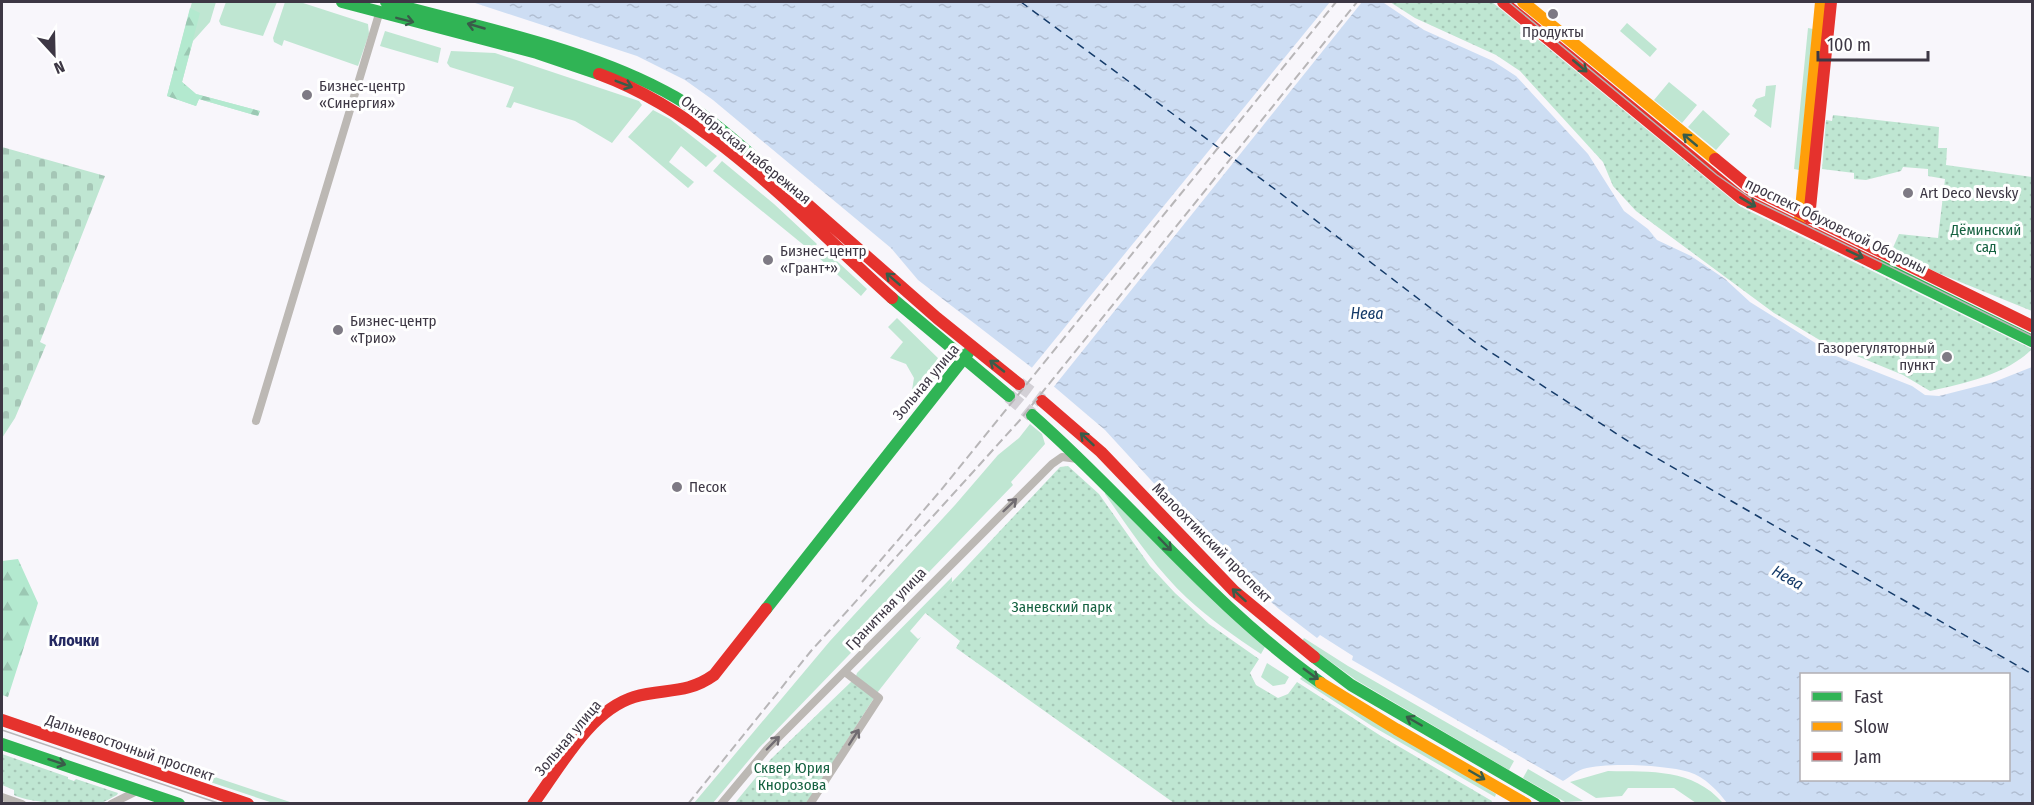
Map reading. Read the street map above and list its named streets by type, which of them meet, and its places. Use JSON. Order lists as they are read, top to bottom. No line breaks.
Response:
{"streets":{"main road":["Октябрьская набережная","проспект Обуховской Обороны","Зольная улица","Малоохтинский проспект","Дальневосточный проспект"],"street":["Гранитная улица"]},"crossings":[["Октябрьская набережная","Зольная улица"]],"one_way":["Гранитная улица"],"districts":["Клочки"],"water":["Нева"],"parks":["Дёминский сад","Заневский парк","Сквер Юрия Кнорозова"],"places":["Продукты","Бизнес-центр «Синергия»","Art Deco Nevsky","Бизнес-центр «Грант+»","Бизнес-центр «Трио»","Газорегуляторный пункт","Песок"],"legend":["Fast","Slow","Jam"],"scale_bar":"100 m","north":"bottom"}
